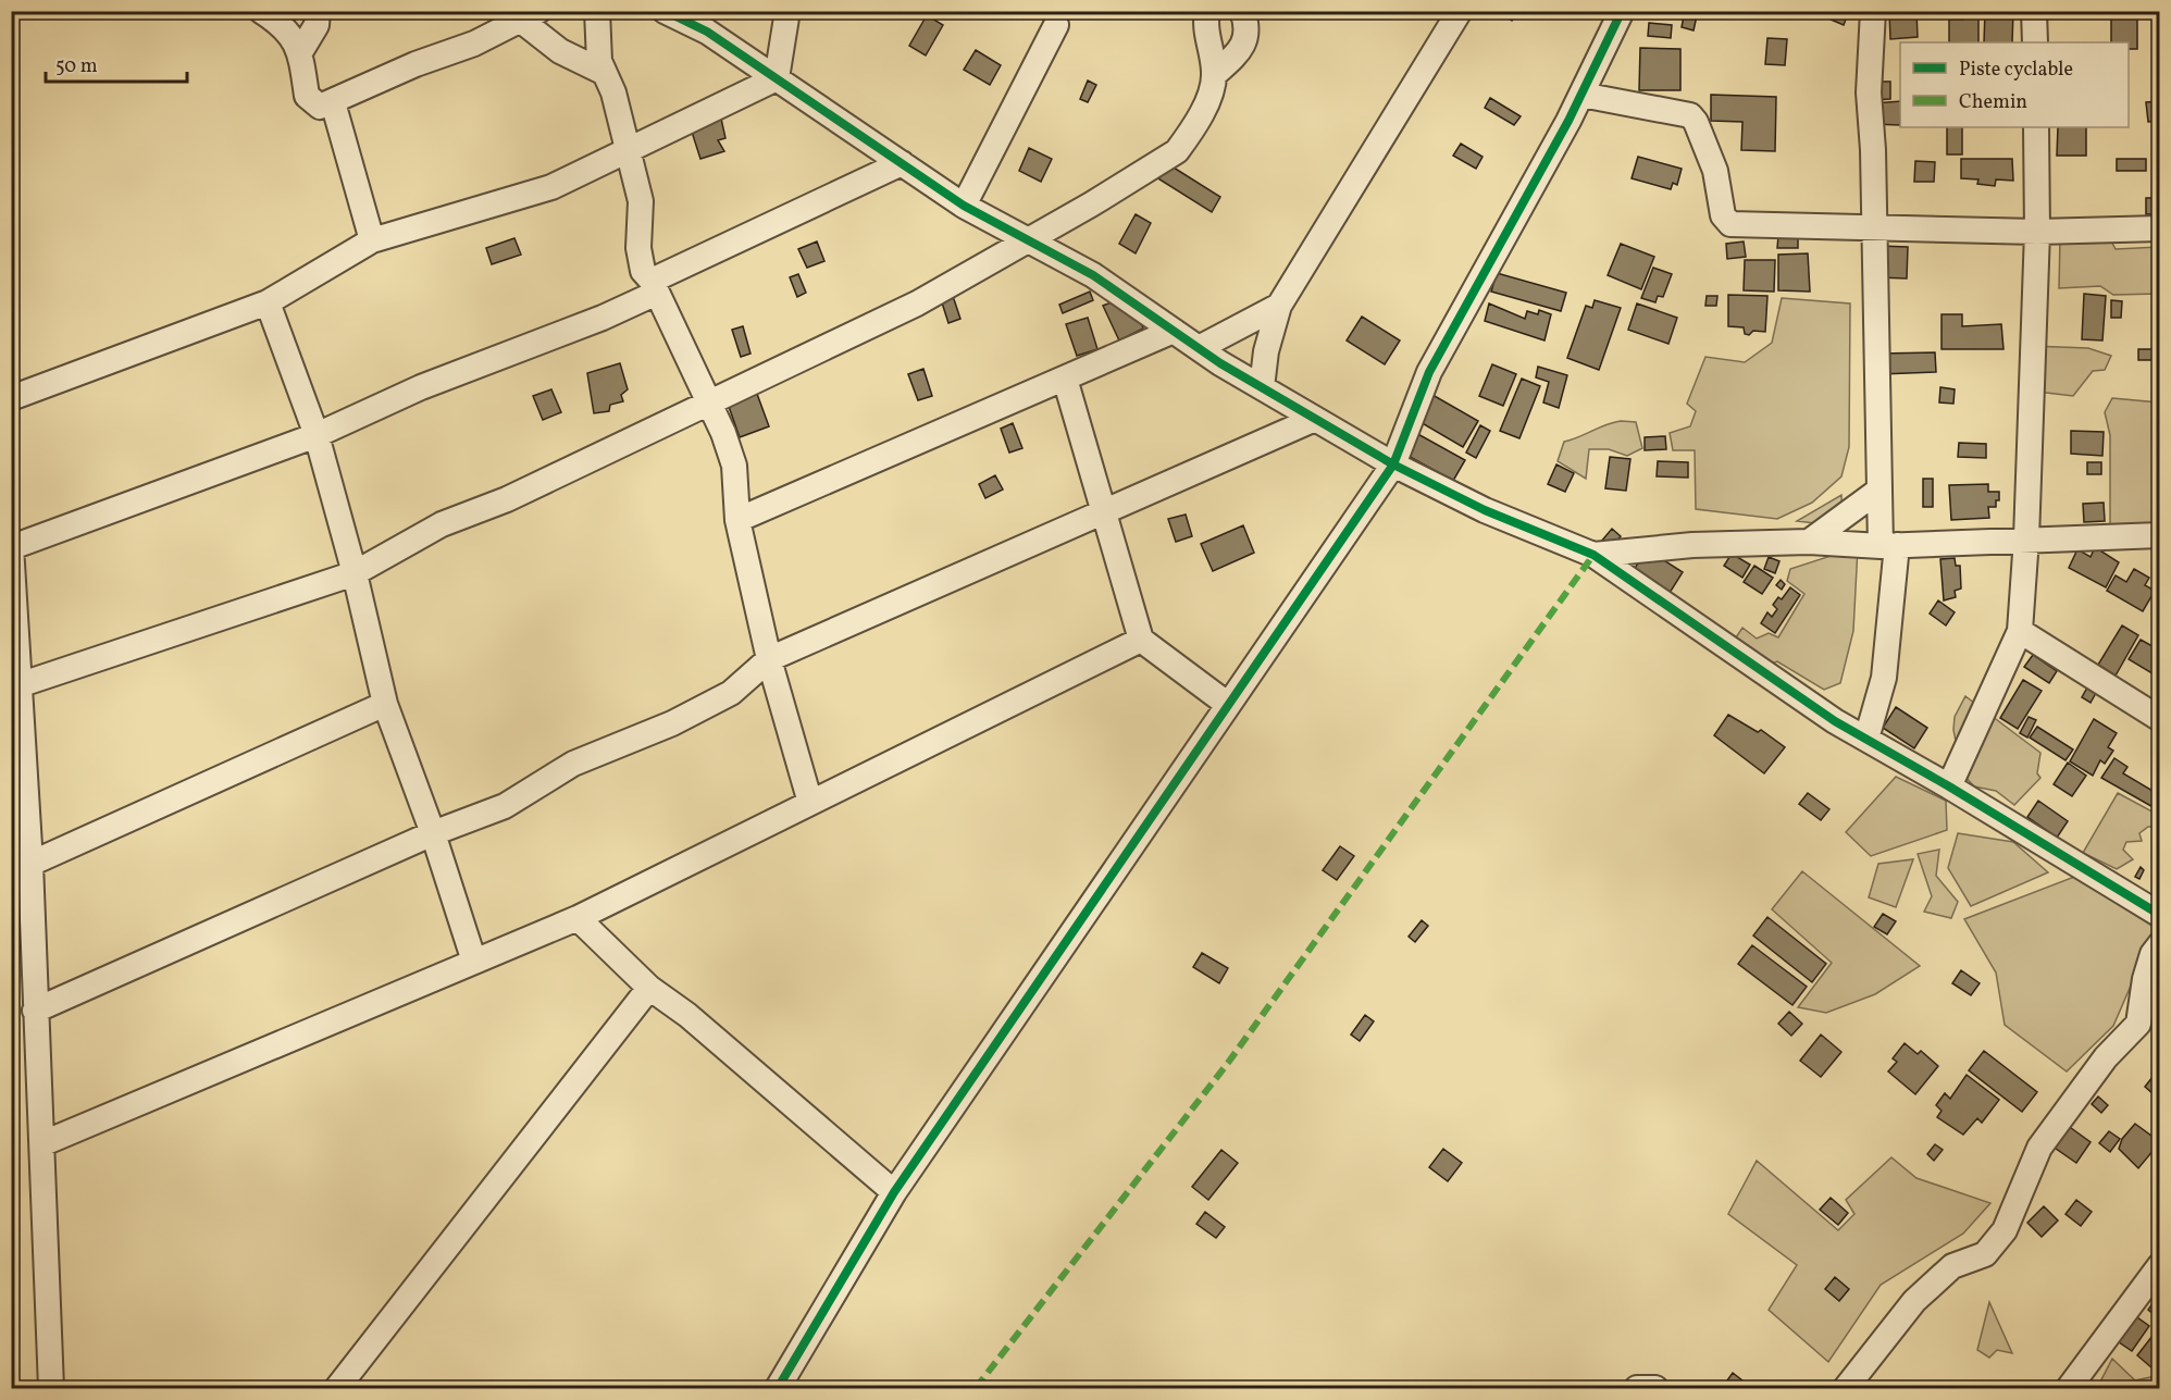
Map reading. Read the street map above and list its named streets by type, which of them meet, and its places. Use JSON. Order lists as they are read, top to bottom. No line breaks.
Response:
{"legend":["Piste cyclable","Chemin"],"scale_bar":"50 m"}
